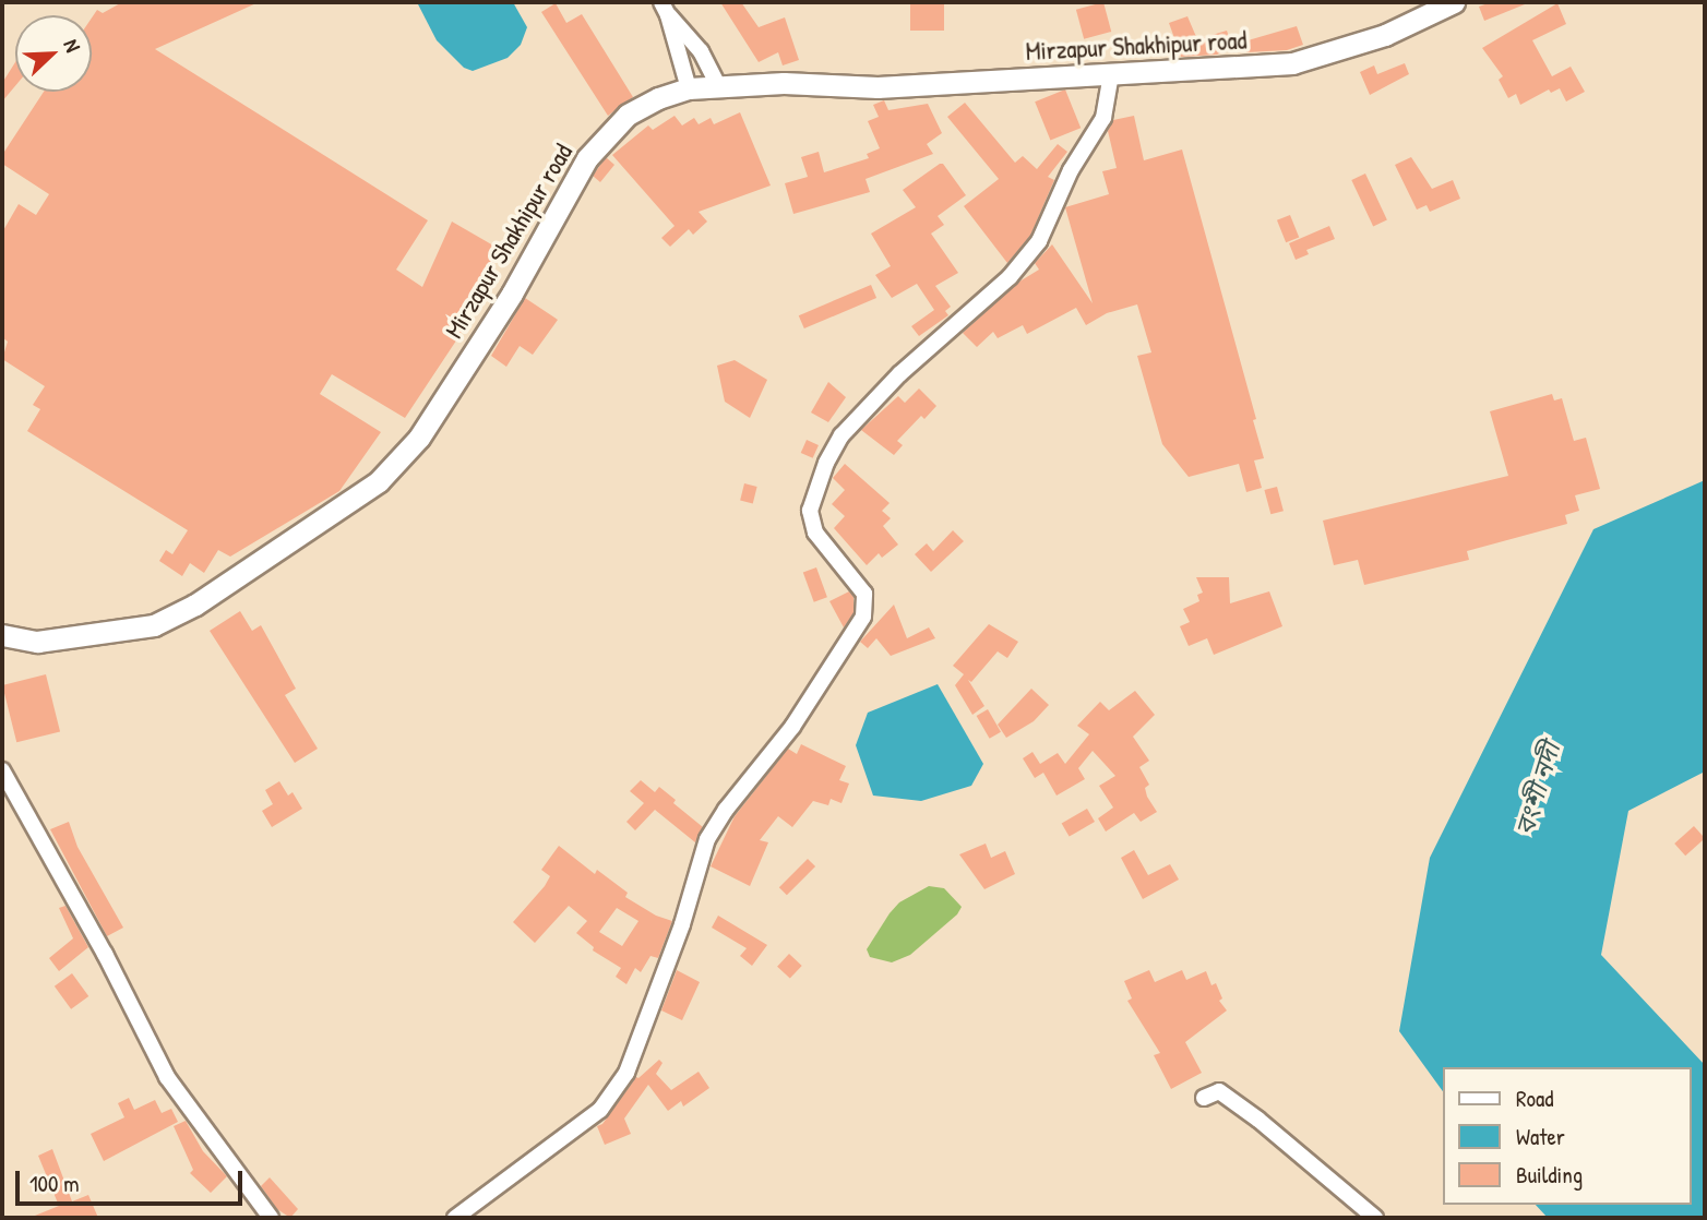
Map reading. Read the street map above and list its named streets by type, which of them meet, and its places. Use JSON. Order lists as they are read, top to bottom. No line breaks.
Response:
{"streets":{"main road":["Mirzapur Shakhipur road"]},"water":["বংশী নদী"],"legend":["Road","Water","Building"],"scale_bar":"100 m","north":"top right"}
